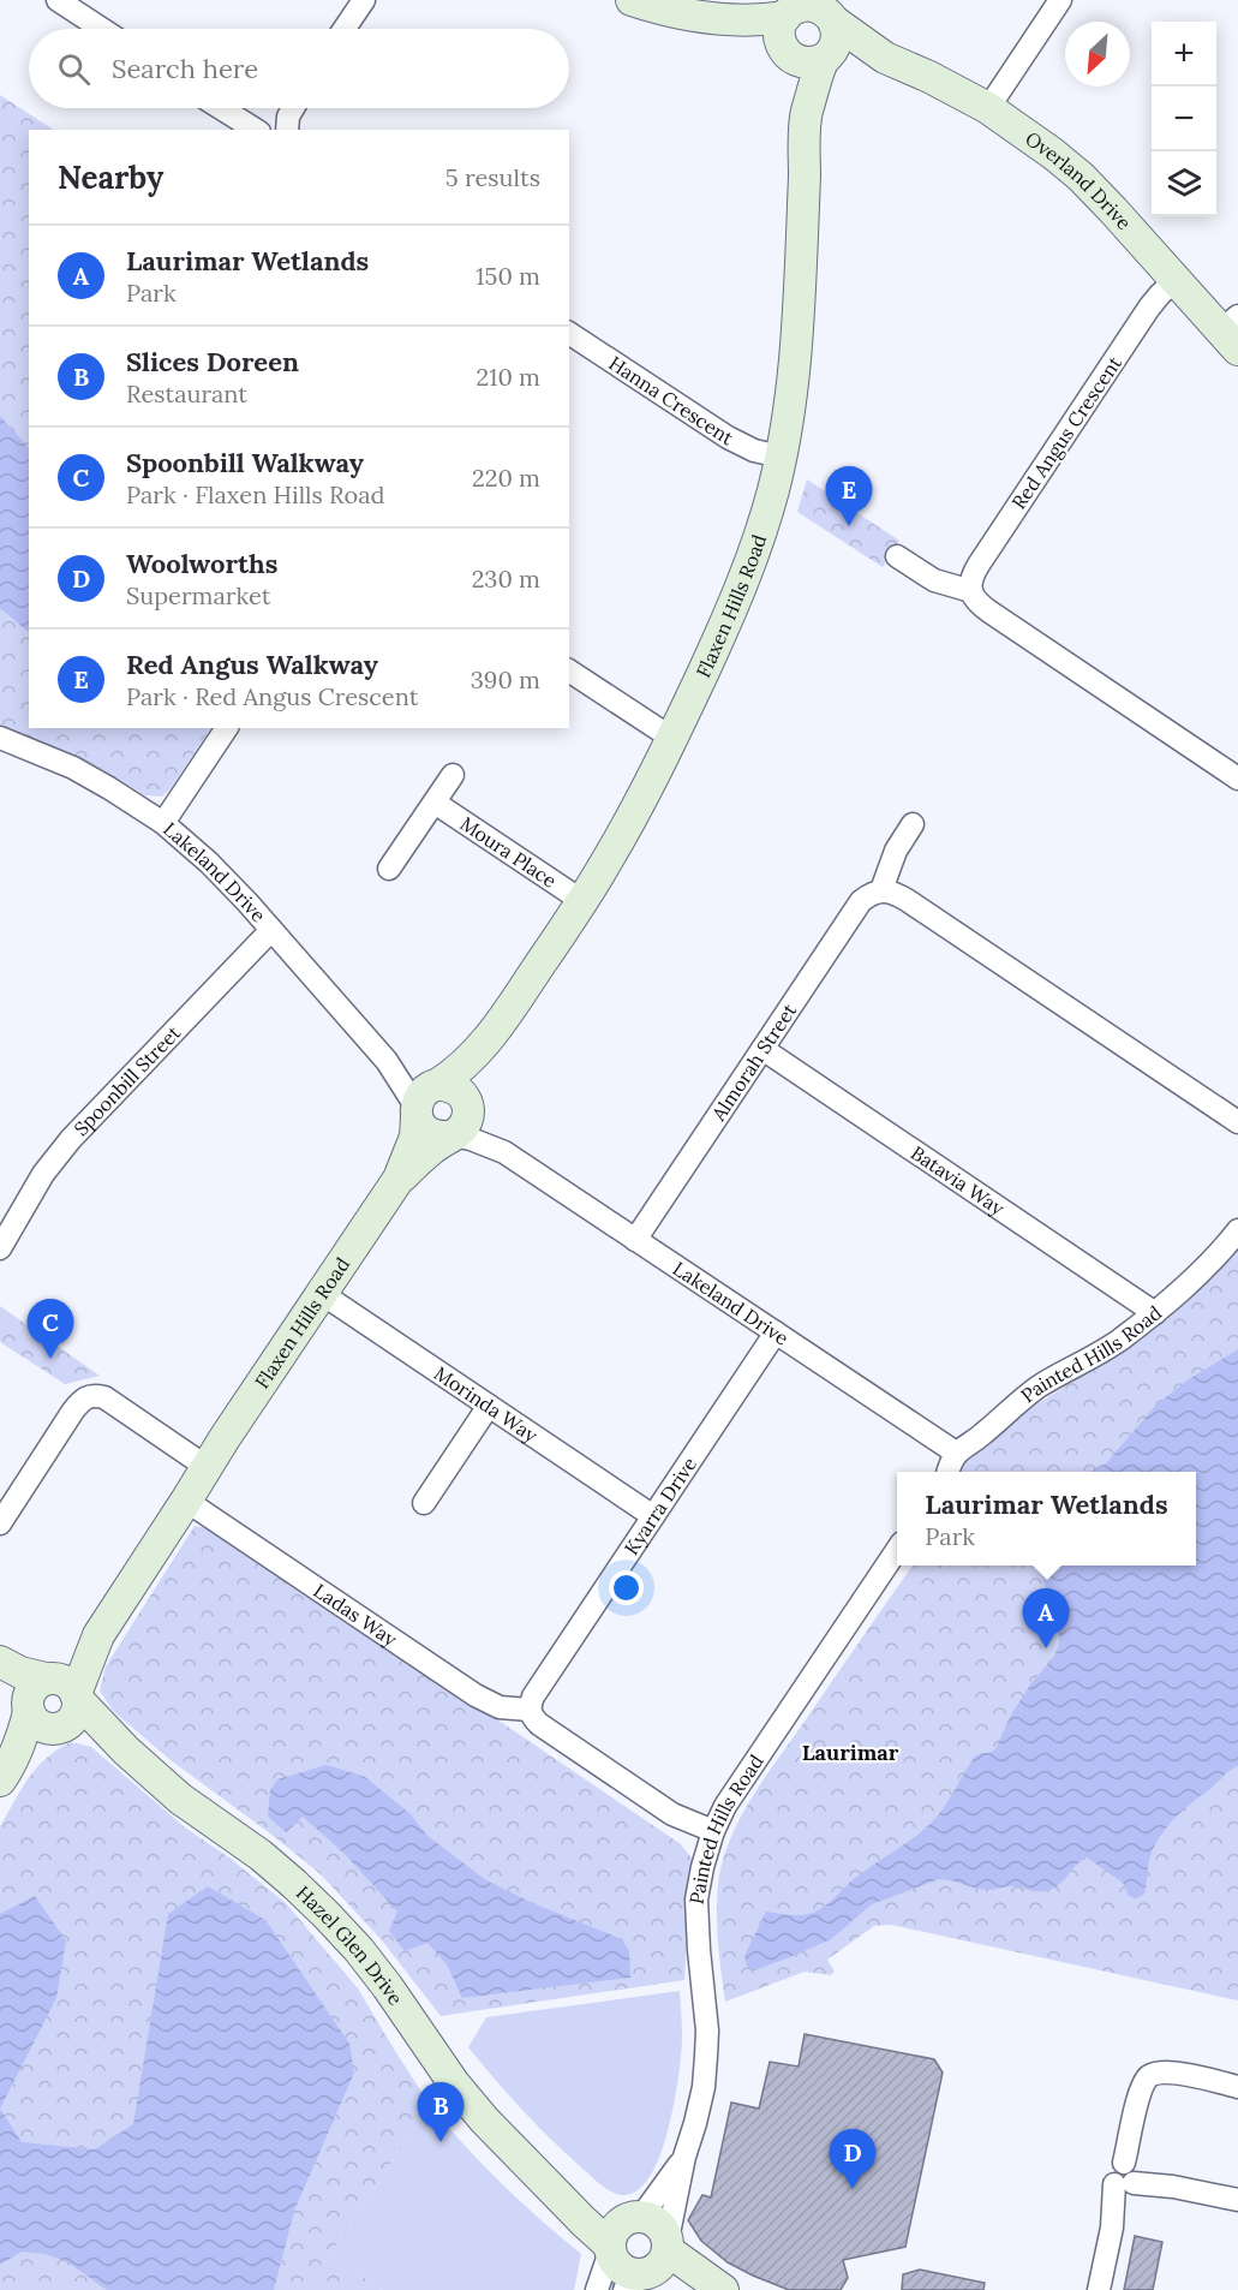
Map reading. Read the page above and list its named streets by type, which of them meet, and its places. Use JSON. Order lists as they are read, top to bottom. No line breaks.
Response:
{"streets":{"street":["Overland Drive","Hanna Crescent","Red Angus Crescent","Flaxen Hills Road","Moura Place","Lakeland Drive","Almorah Street","Spoonbill Street","Batavia Way","Painted Hills Road","Morinda Way","Kyarra Drive","Ladas Way","Hazel Glen Drive"]},"crossings":[["Overland Drive","Red Angus Crescent"],["Overland Drive","Flaxen Hills Road"],["Hanna Crescent","Flaxen Hills Road"],["Flaxen Hills Road","Moura Place"],["Flaxen Hills Road","Lakeland Drive"],["Flaxen Hills Road","Morinda Way"],["Flaxen Hills Road","Ladas Way"],["Flaxen Hills Road","Hazel Glen Drive"],["Lakeland Drive","Almorah Street"],["Lakeland Drive","Spoonbill Street"],["Lakeland Drive","Painted Hills Road"],["Lakeland Drive","Kyarra Drive"],["Almorah Street","Batavia Way"],["Batavia Way","Painted Hills Road"],["Painted Hills Road","Hazel Glen Drive"],["Morinda Way","Kyarra Drive"],["Kyarra Drive","Ladas Way"]],"districts":["Laurimar"],"north":"bottom left","page":{"map_buttons":["+","−"],"search":"Search here","heading":["Nearby","5 results"],"list":[{"mark":"A","name":"Laurimar Wetlands","note":"Park","value":"150 m"},{"mark":"B","name":"Slices Doreen","note":"Restaurant","value":"210 m"},{"mark":"C","name":"Spoonbill Walkway","note":"Park · Flaxen Hills Road","value":"220 m"},{"mark":"D","name":"Woolworths","note":"Supermarket","value":"230 m"},{"mark":"E","name":"Red Angus Walkway","note":"Park · Red Angus Crescent","value":"390 m"}],"pins":["E","C","A","B","D"],"popup":["Laurimar Wetlands","Park"]}}
